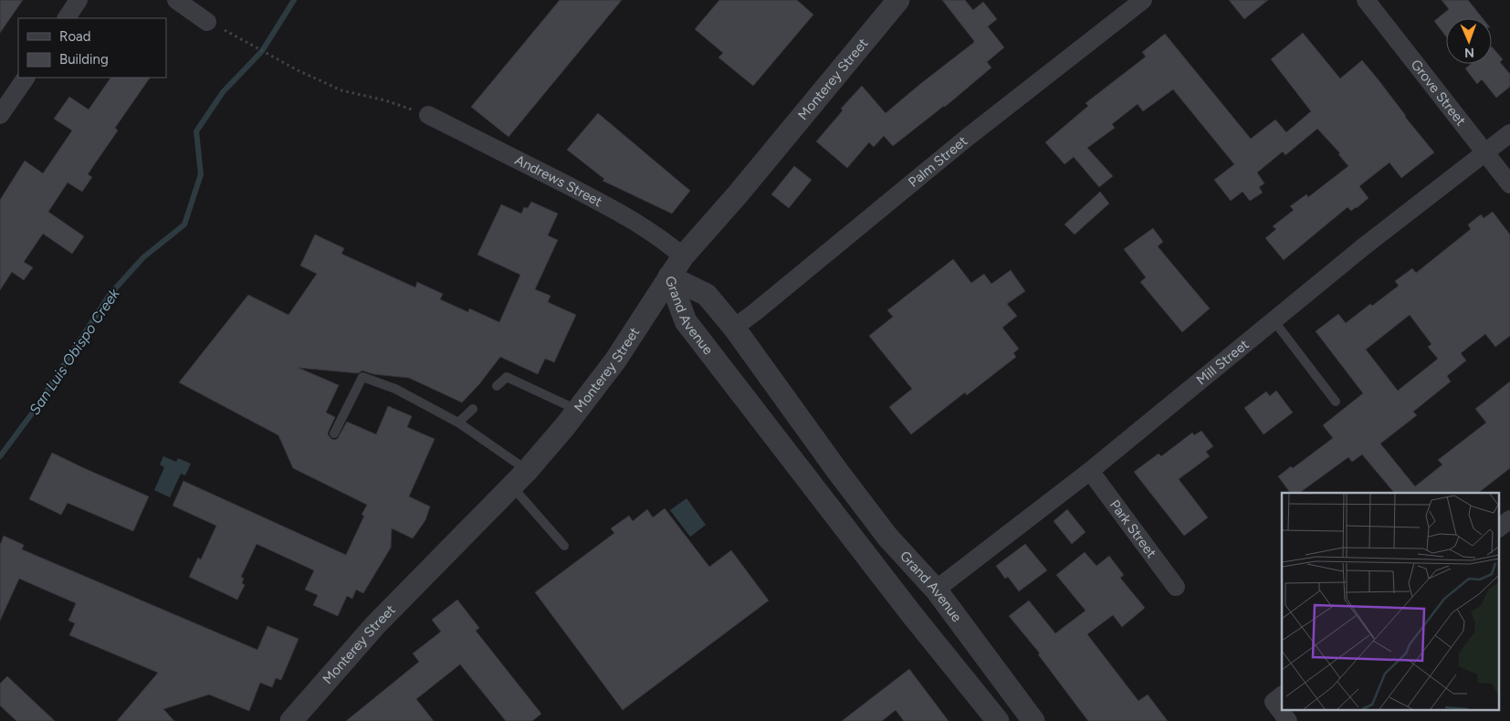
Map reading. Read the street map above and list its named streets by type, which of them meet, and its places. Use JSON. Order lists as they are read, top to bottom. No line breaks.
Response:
{"streets":{"street":["Monterey Street","Grove Street","Palm Street","Andrews Street","Grand Avenue","Mill Street","Park Street"]},"crossings":[["Monterey Street","Andrews Street"],["Monterey Street","Grand Avenue"],["Grove Street","Mill Street"],["Palm Street","Grand Avenue"],["Grand Avenue","Mill Street"],["Mill Street","Park Street"]],"water":["San Luis Obispo Creek"],"legend":["Road","Building"],"north":"bottom"}
